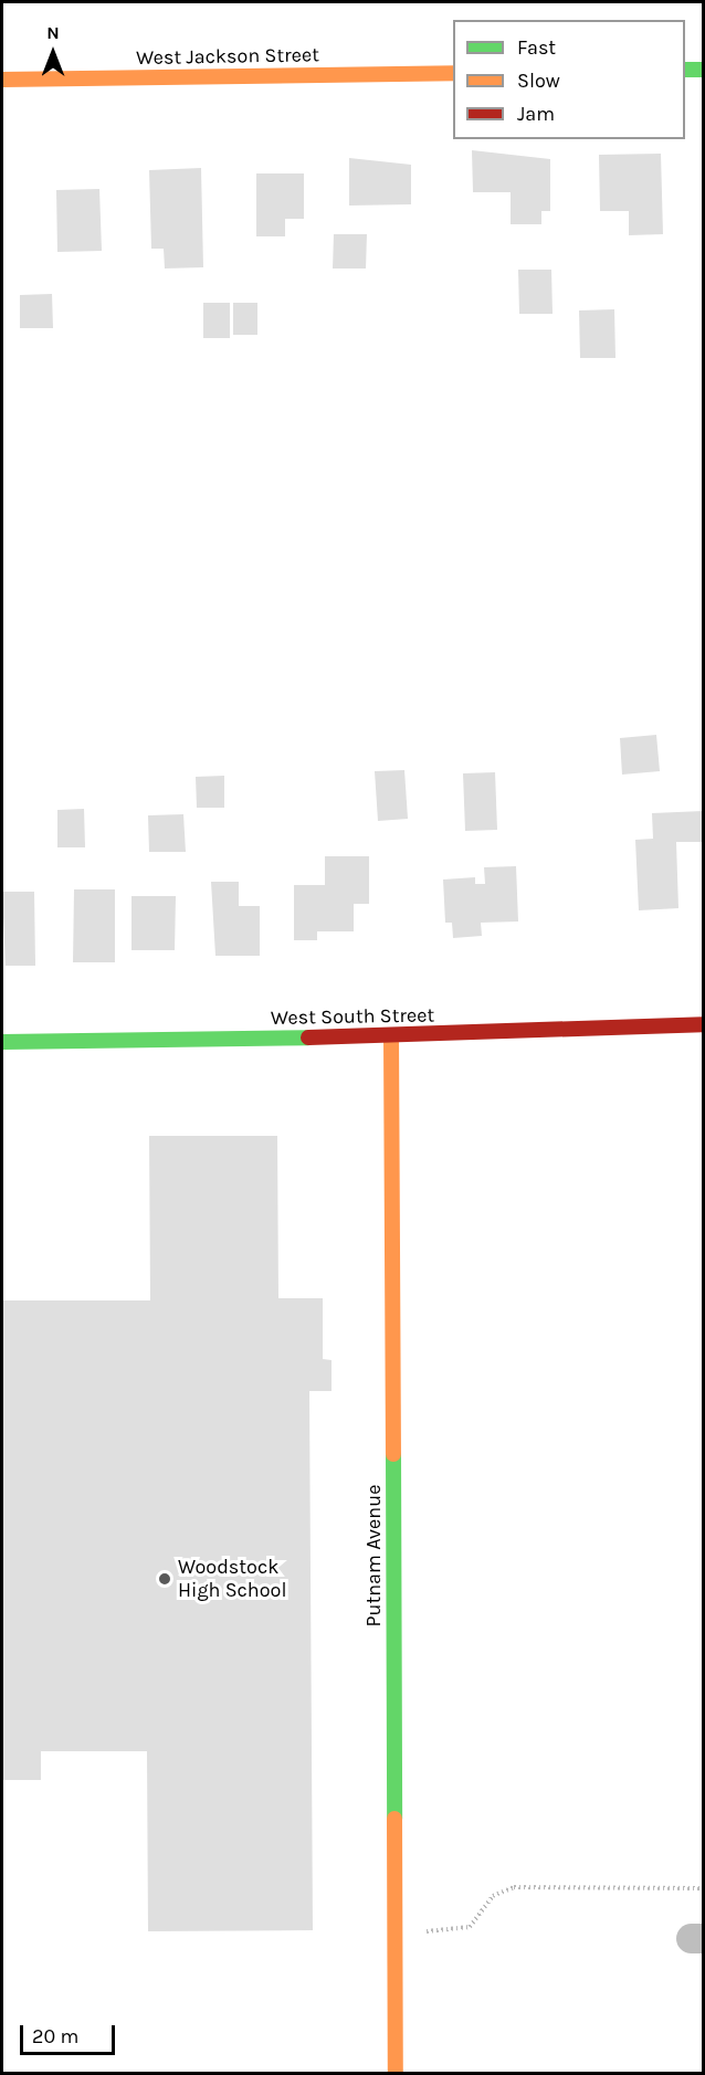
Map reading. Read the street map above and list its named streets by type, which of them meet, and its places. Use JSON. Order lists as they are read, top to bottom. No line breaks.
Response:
{"streets":{"street":["West Jackson Street","West South Street","Putnam Avenue"]},"crossings":[["West South Street","Putnam Avenue"]],"places":["Woodstock High School"],"legend":["Fast","Slow","Jam"],"scale_bar":"20 m","north":"top"}
